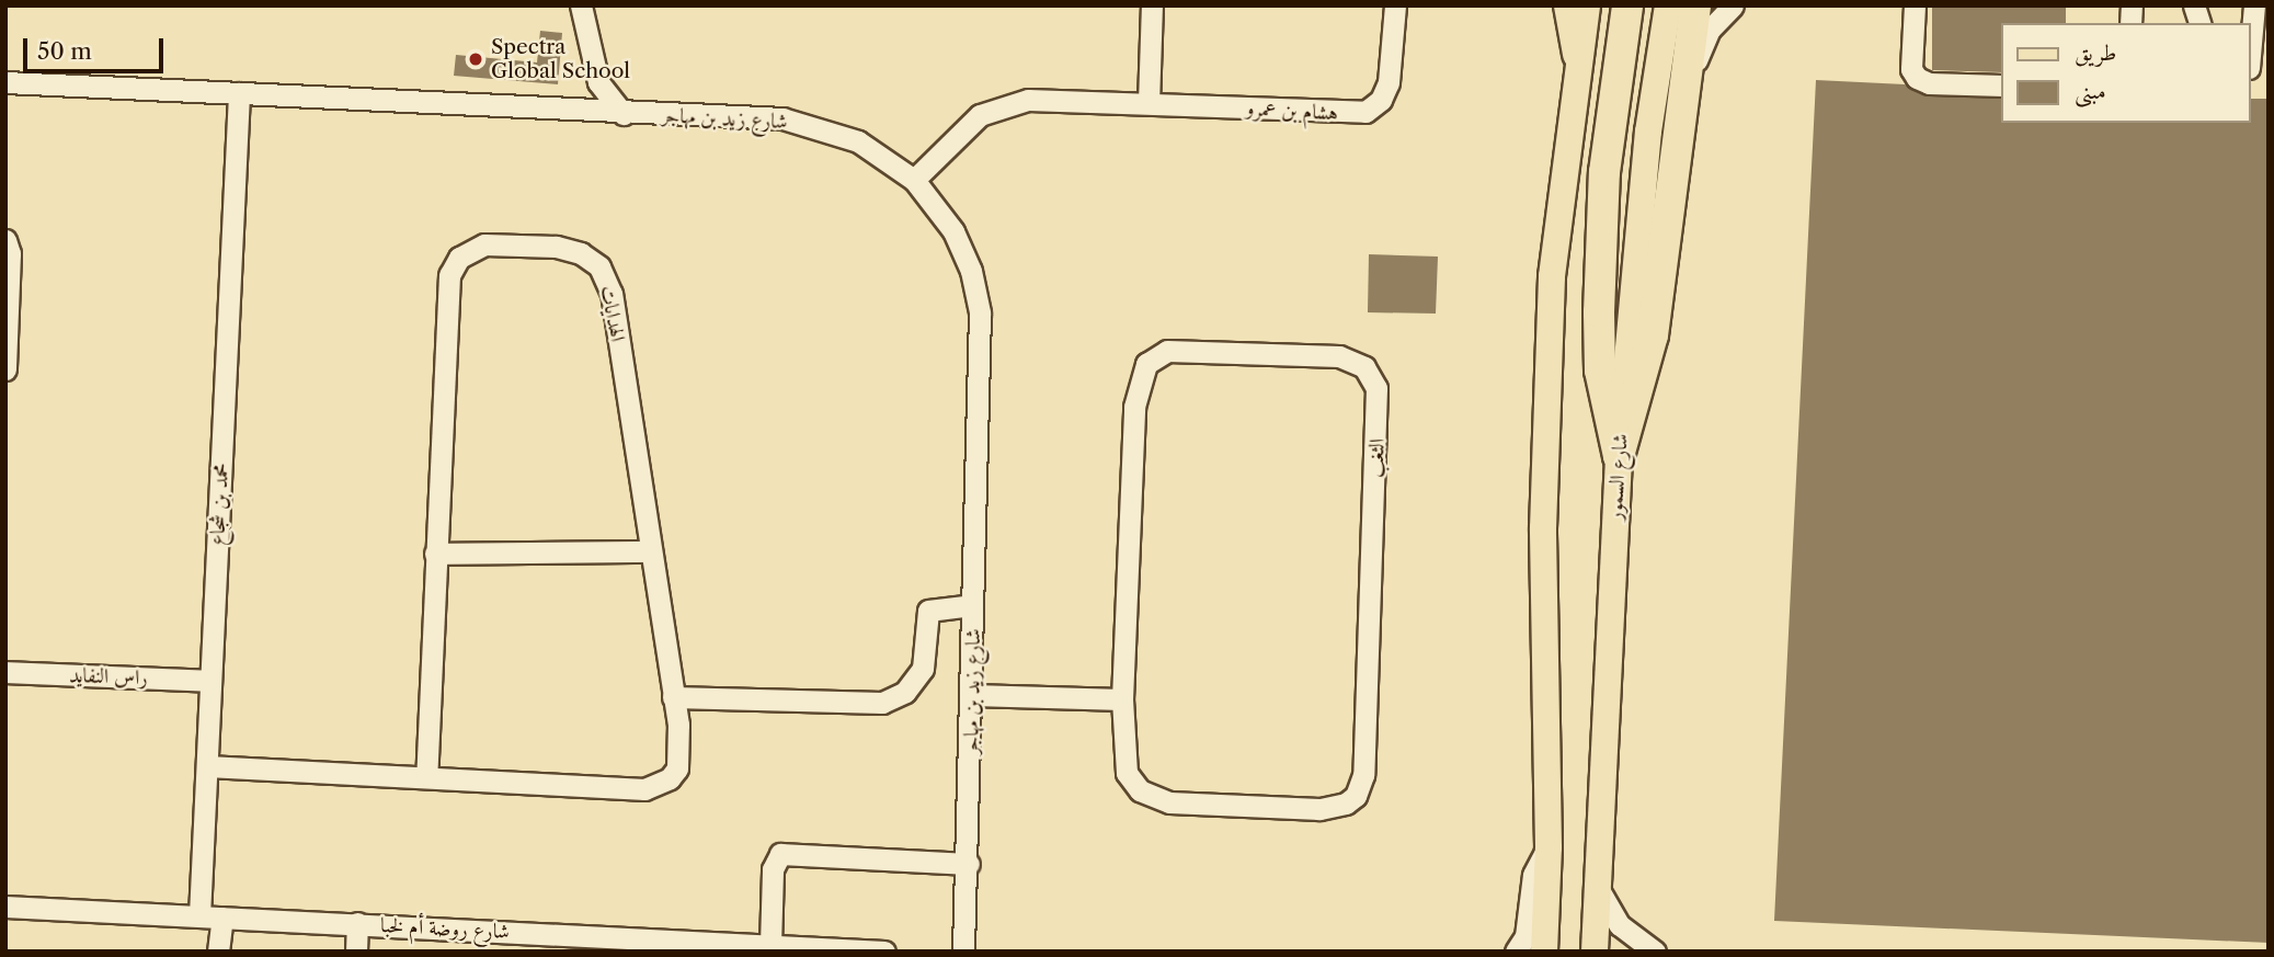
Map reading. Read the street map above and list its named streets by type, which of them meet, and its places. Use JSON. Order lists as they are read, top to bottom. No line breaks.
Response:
{"streets":{"main road":["شارع السمور"],"street":["هشام بن عمرو","شارع زيد بن مهاجر","الهدايات","الثغب","محمد بن شجاع","راس النفايد","شارع روضة أم لخبا"]},"crossings":[["هشام بن عمرو","شارع زيد بن مهاجر"],["شارع زيد بن مهاجر","محمد بن شجاع"],["الهدايات","محمد بن شجاع"],["محمد بن شجاع","راس النفايد"],["محمد بن شجاع","شارع روضة أم لخبا"]],"places":["Spectra Global School"],"legend":["طريق","مبنى"],"scale_bar":"50 m"}
